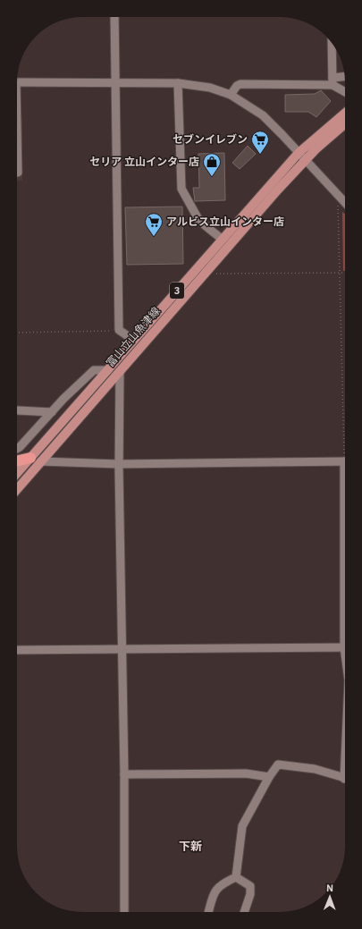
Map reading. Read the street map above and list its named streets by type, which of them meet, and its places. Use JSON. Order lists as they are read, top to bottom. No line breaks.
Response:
{"streets":{"main road":["3","富山立山魚津線"]},"districts":["下新"],"places":{"supermarket":["セブンイレブン","アルビス立山インター店"],"shop":["セリア 立山インター店"]},"north":"top"}
